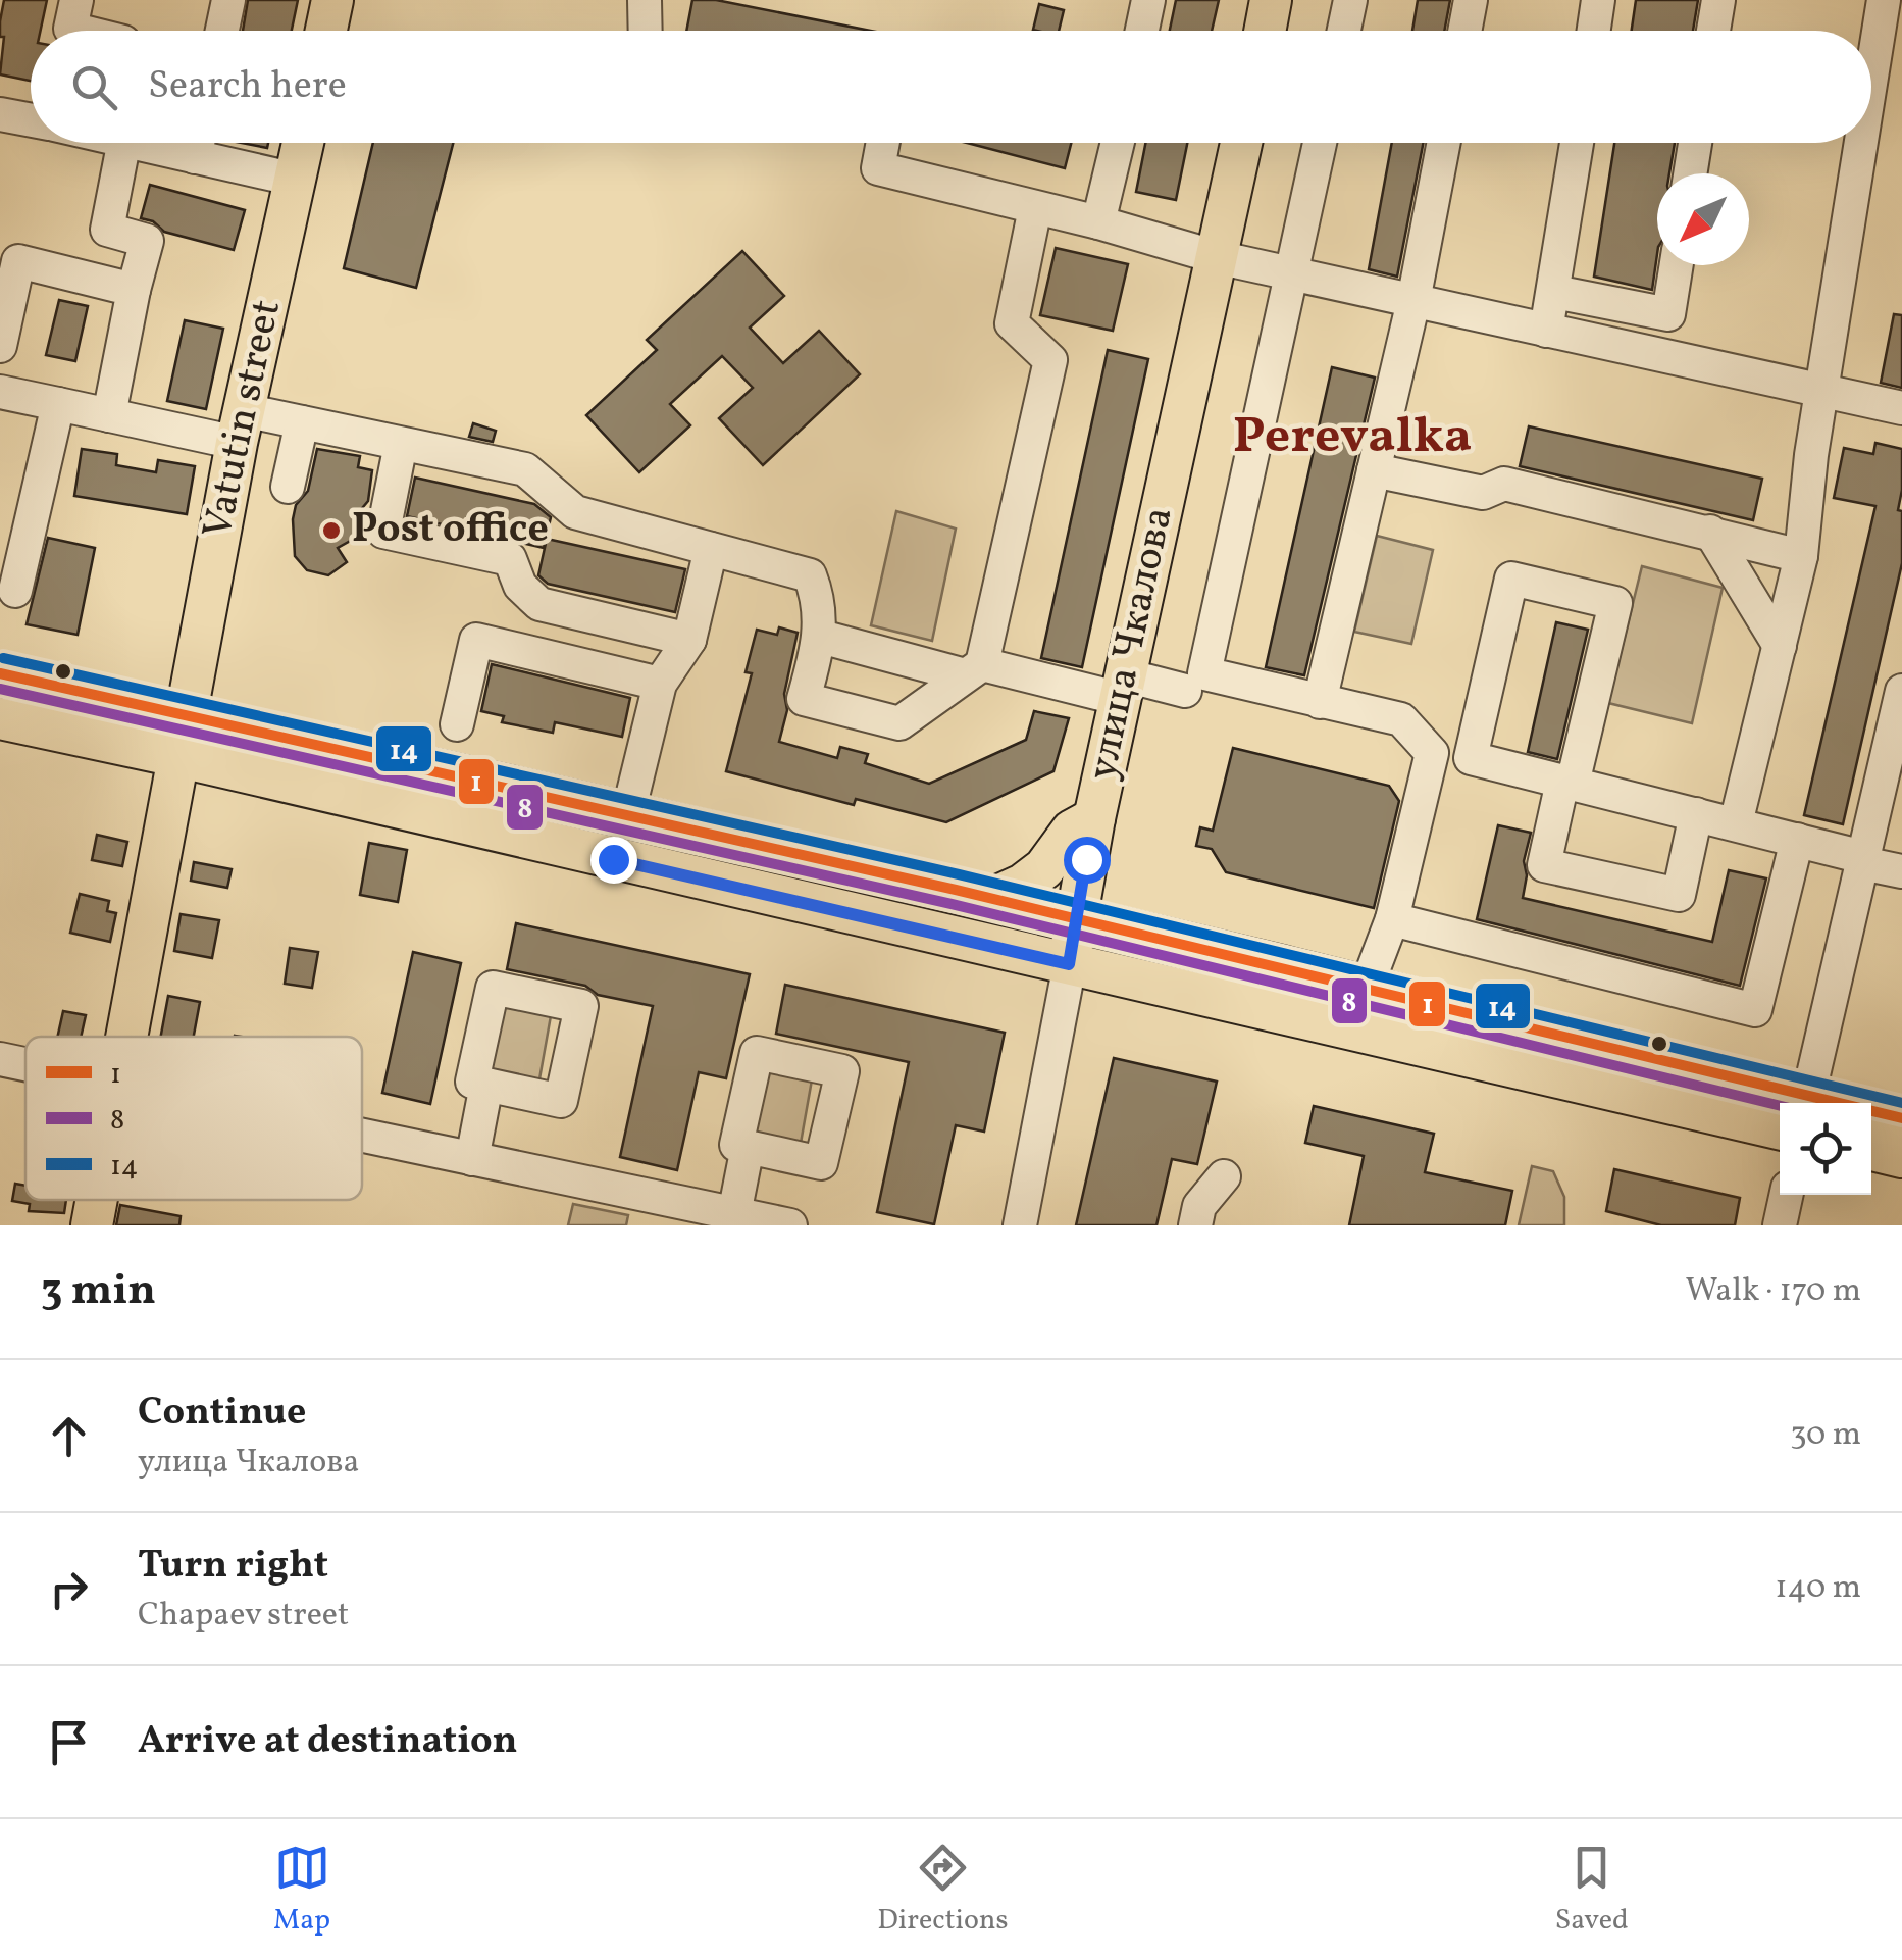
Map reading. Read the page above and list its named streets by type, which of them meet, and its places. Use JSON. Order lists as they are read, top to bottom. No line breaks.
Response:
{"streets":{"main road":["Vatutin street","улица Чкалова"]},"districts":["Perevalka"],"places":["Post office"],"lines":["transit line 14","transit line 1","transit line 8"],"legend":["1","8","14"],"north":"bottom left","page":{"search":"Search here","heading":["3 min","Walk · 170 m"],"list":[["Continue","улица Чкалова","30 m"],["Turn right","Chapaev street","140 m"],"Arrive at destination"],"nav":["Map","Directions","Saved"]}}
